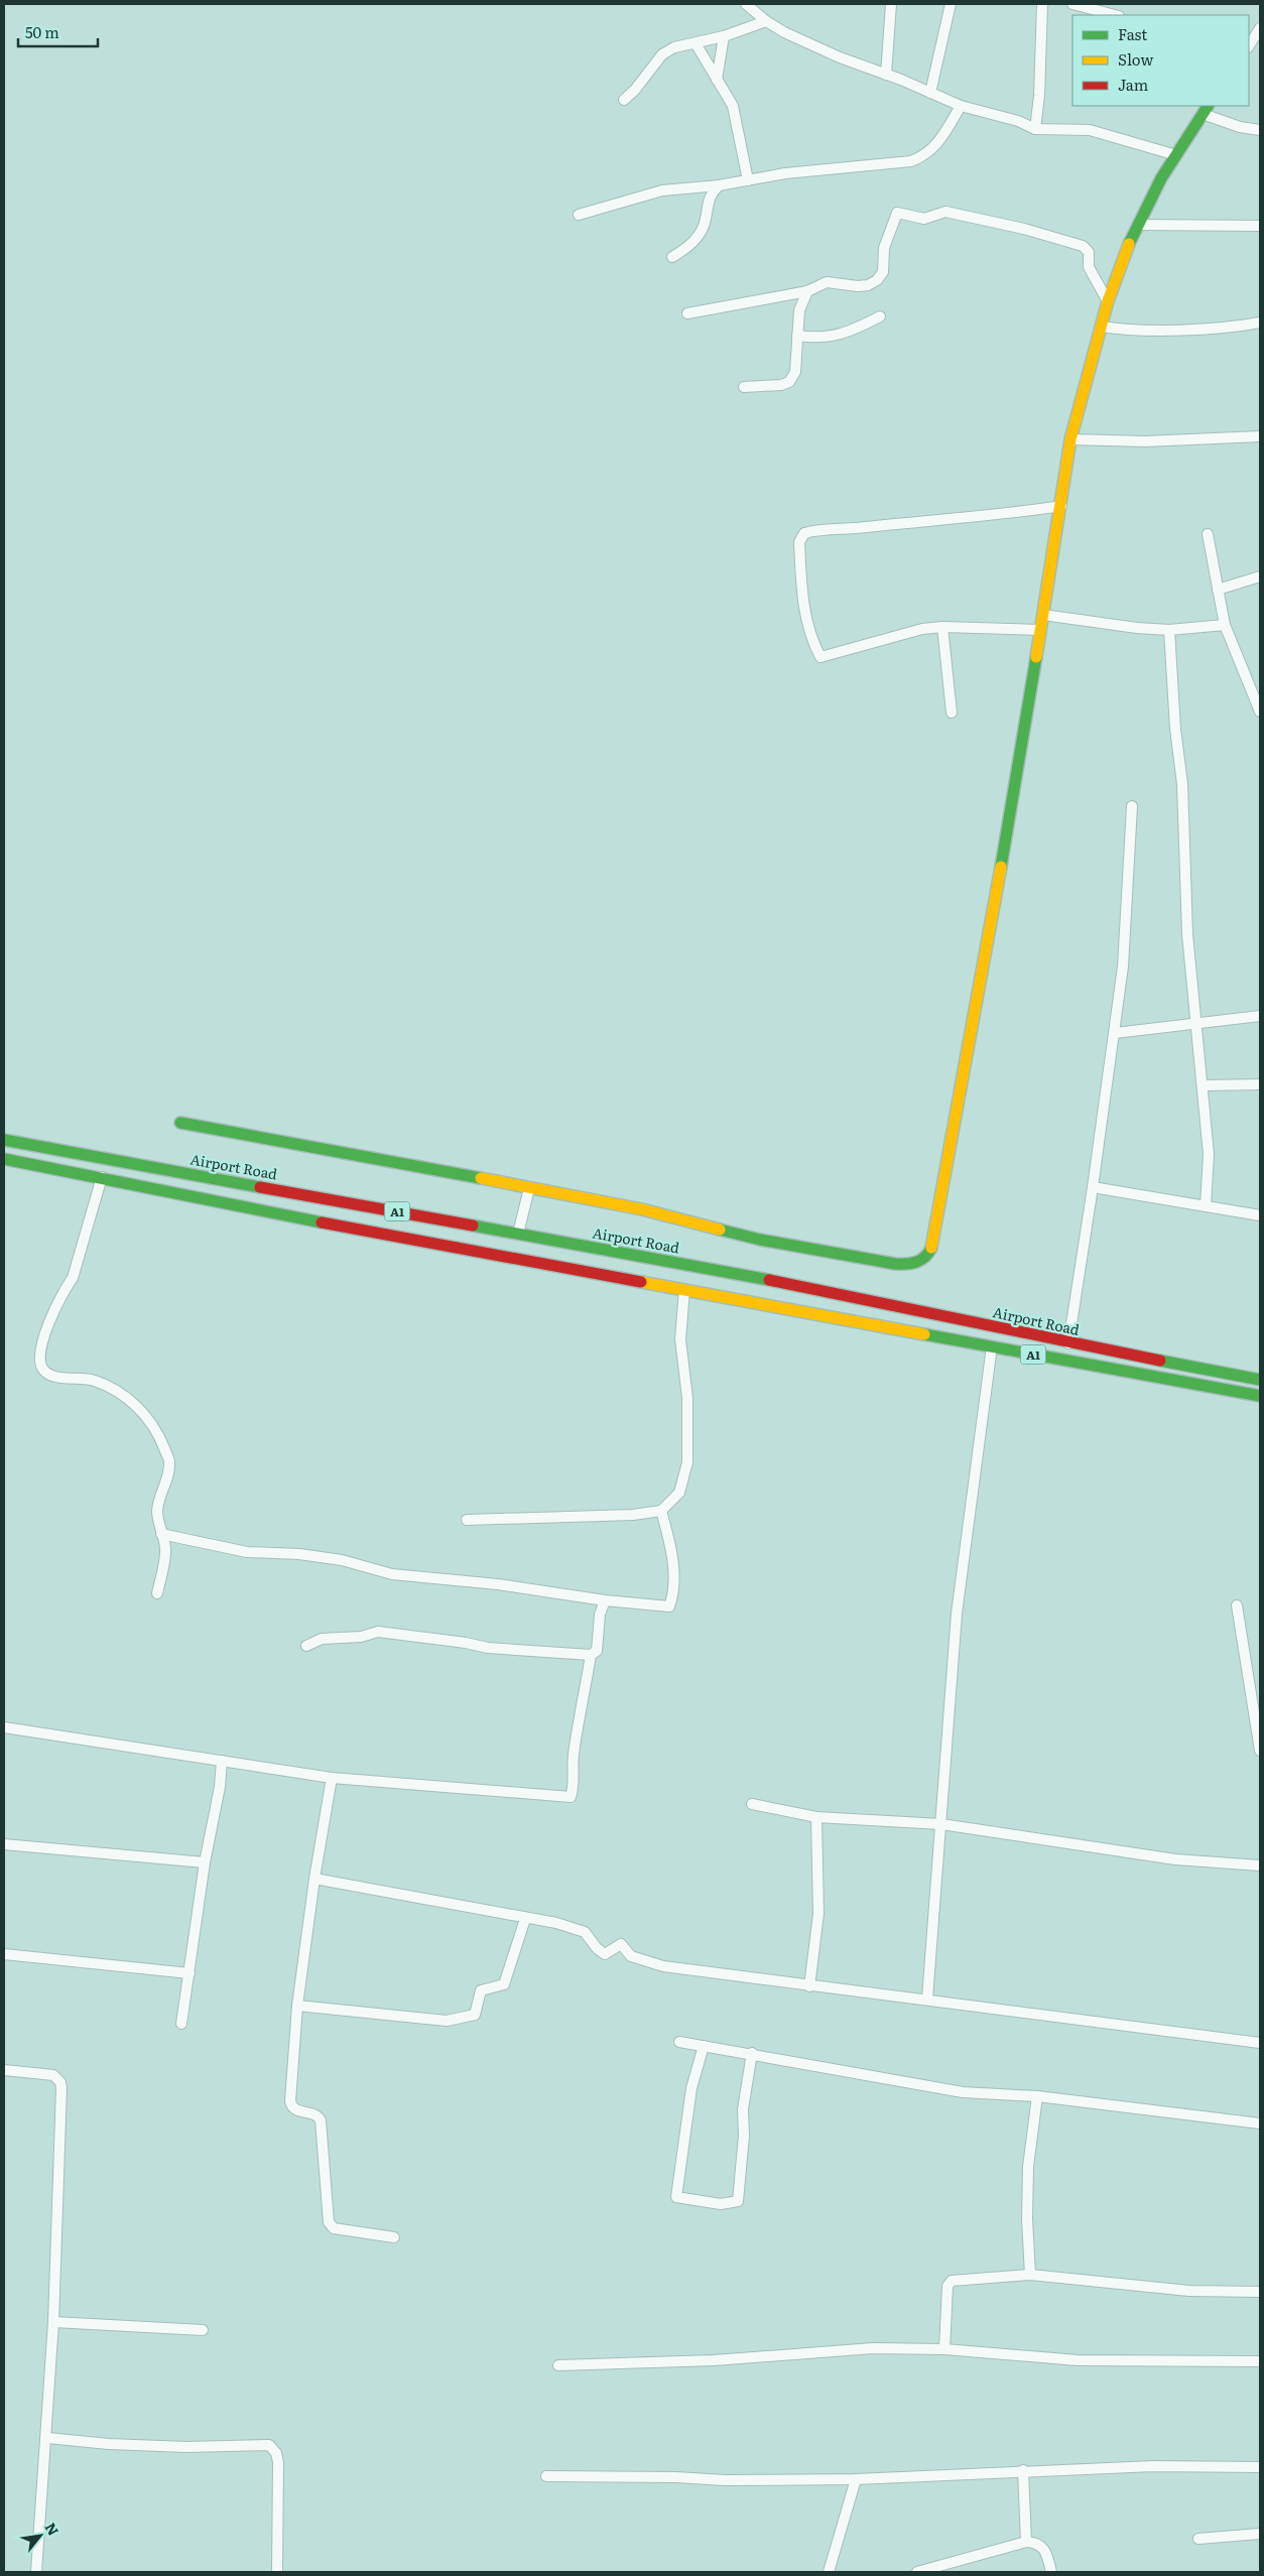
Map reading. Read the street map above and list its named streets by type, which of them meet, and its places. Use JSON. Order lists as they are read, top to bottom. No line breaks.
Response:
{"streets":{"main road":["Airport Road","A1"]},"legend":["Fast","Slow","Jam"],"scale_bar":"50 m","north":"top right"}
